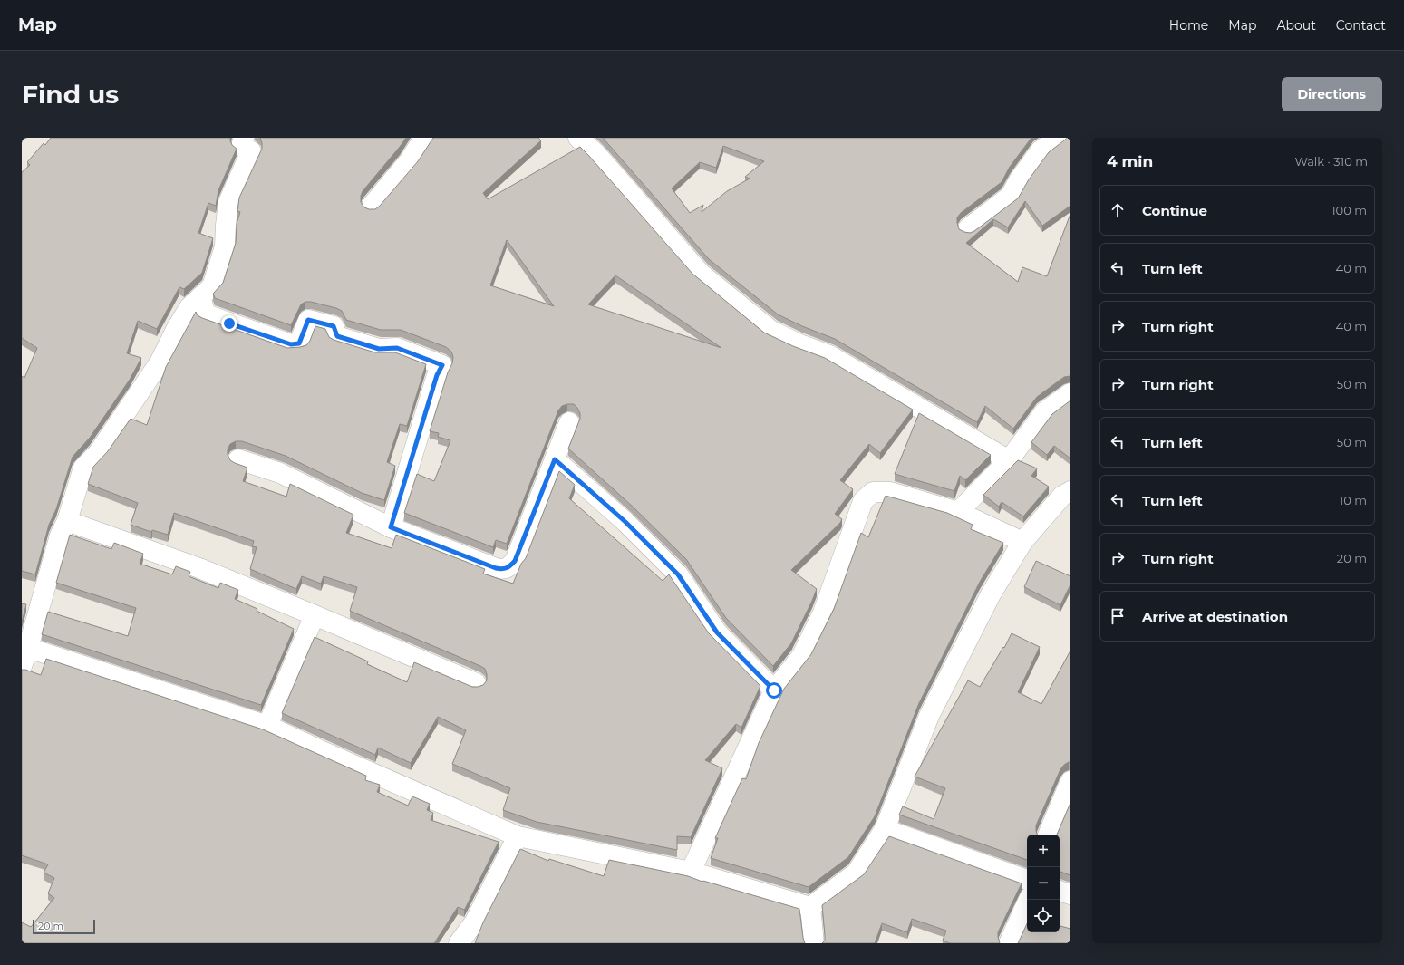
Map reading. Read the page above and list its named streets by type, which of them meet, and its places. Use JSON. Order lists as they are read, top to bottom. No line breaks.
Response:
{"scale_bar":"20 m","page":{"header":"Map","nav":["Home","Map","About","Contact"],"buttons":"Directions","title":"Find us","heading":["4 min","Walk · 310 m"],"list":[["Continue","100 m"],["Turn left","40 m"],["Turn right","40 m"],["Turn right","50 m"],["Turn left","50 m"],["Turn left","10 m"],["Turn right","20 m"],"Arrive at destination"],"map_buttons":["+","−"],"scale":"20 m"}}
